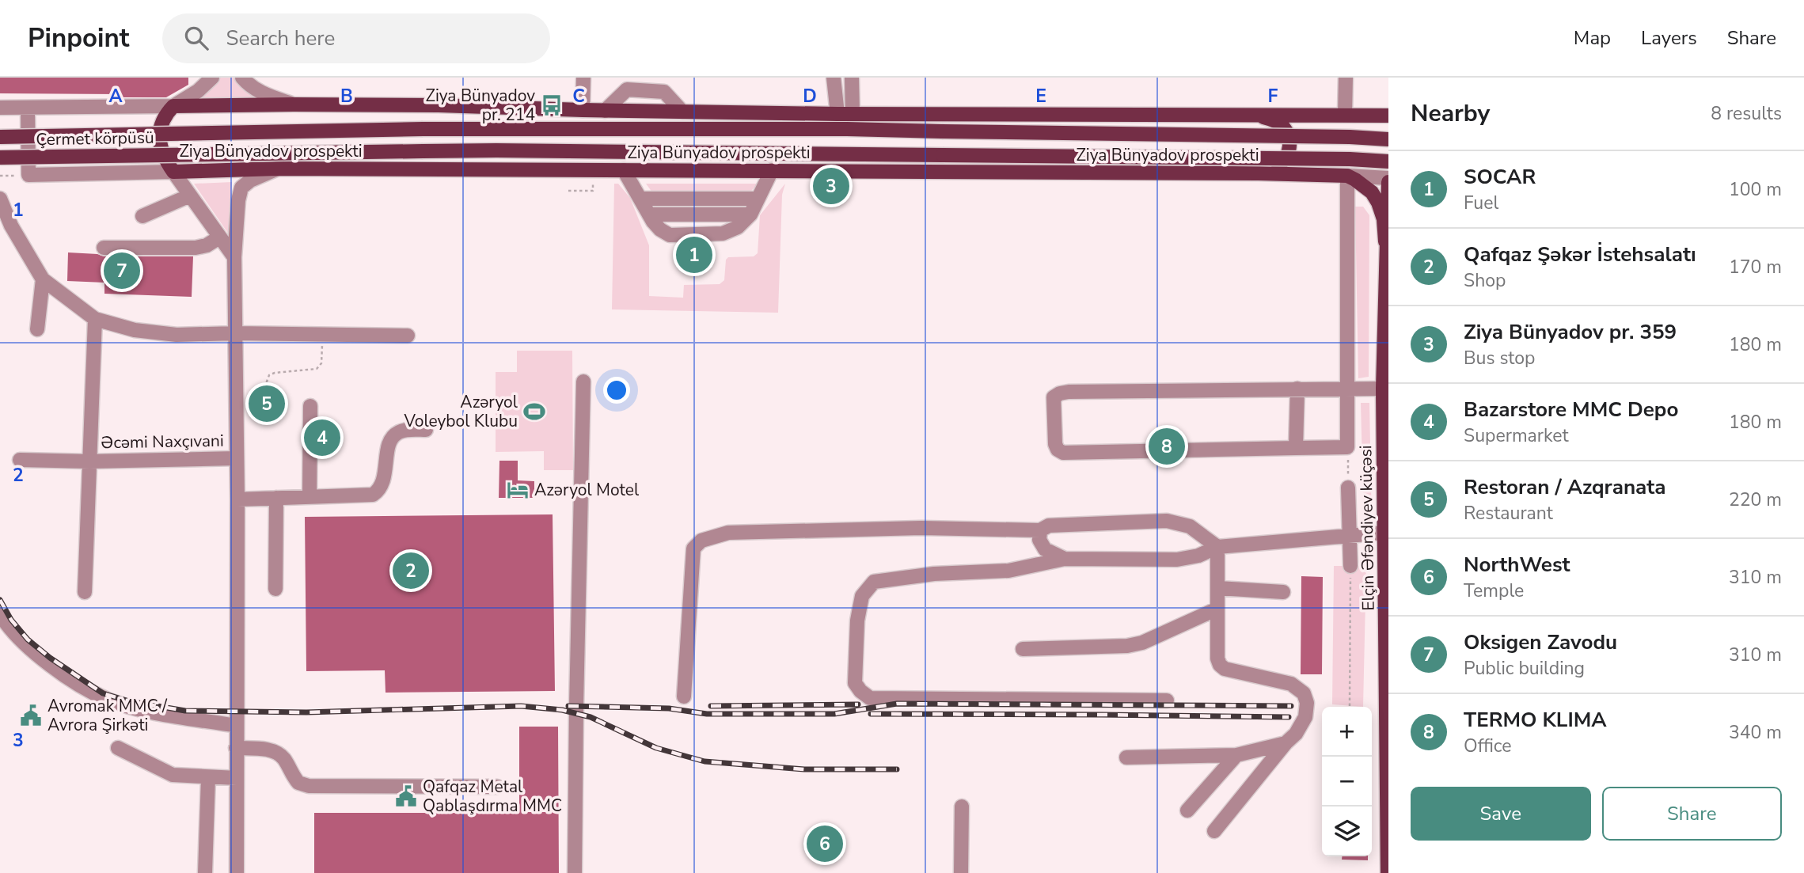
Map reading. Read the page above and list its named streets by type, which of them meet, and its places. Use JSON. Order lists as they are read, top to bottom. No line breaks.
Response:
{"streets":{"main road":["Çermet körpüsü","Ziya Bünyadov prospekti","Elçin Əfəndiyev küçəsi"],"street":["Əcəmi Naxçıvani"]},"crossings":[["Çermet körpüsü","Ziya Bünyadov prospekti"],["Ziya Bünyadov prospekti","Elçin Əfəndiyev küçəsi"]],"places":{"bus stop":["Ziya Bünyadov pr. 214"],"sports":["Azəryol Voleybol Klubu"],"hotel":["Azəryol Motel"],"public building":["Avromak MMC / Avrora Şirkəti","Qafqaz Metal Qablaşdırma MMC"]},"page":{"header":"Pinpoint","search":"Search here","nav":["Map","Layers","Share"],"heading":["Nearby","8 results"],"list":[{"mark":"1","name":"SOCAR","note":"Fuel","value":"100 m"},{"mark":"2","name":"Qafqaz Şəkər İstehsalatı","note":"Shop","value":"170 m"},{"mark":"3","name":"Ziya Bünyadov pr. 359","note":"Bus stop","value":"180 m"},{"mark":"4","name":"Bazarstore MMC Depo","note":"Supermarket","value":"180 m"},{"mark":"5","name":"Restoran / Azqranata","note":"Restaurant","value":"220 m"},{"mark":"6","name":"NorthWest","note":"Temple","value":"310 m"},{"mark":"7","name":"Oksigen Zavodu","note":"Public building","value":"310 m"},{"mark":"8","name":"TERMO KLIMA","note":"Office","value":"340 m"}],"pins":["3","1","7","5","4","8","2","6"],"map_buttons":["+","−"],"buttons":["Save","Share"]},"grid":{"columns":["A","B","C","D","E","F"],"rows":["1","2","3"]}}
